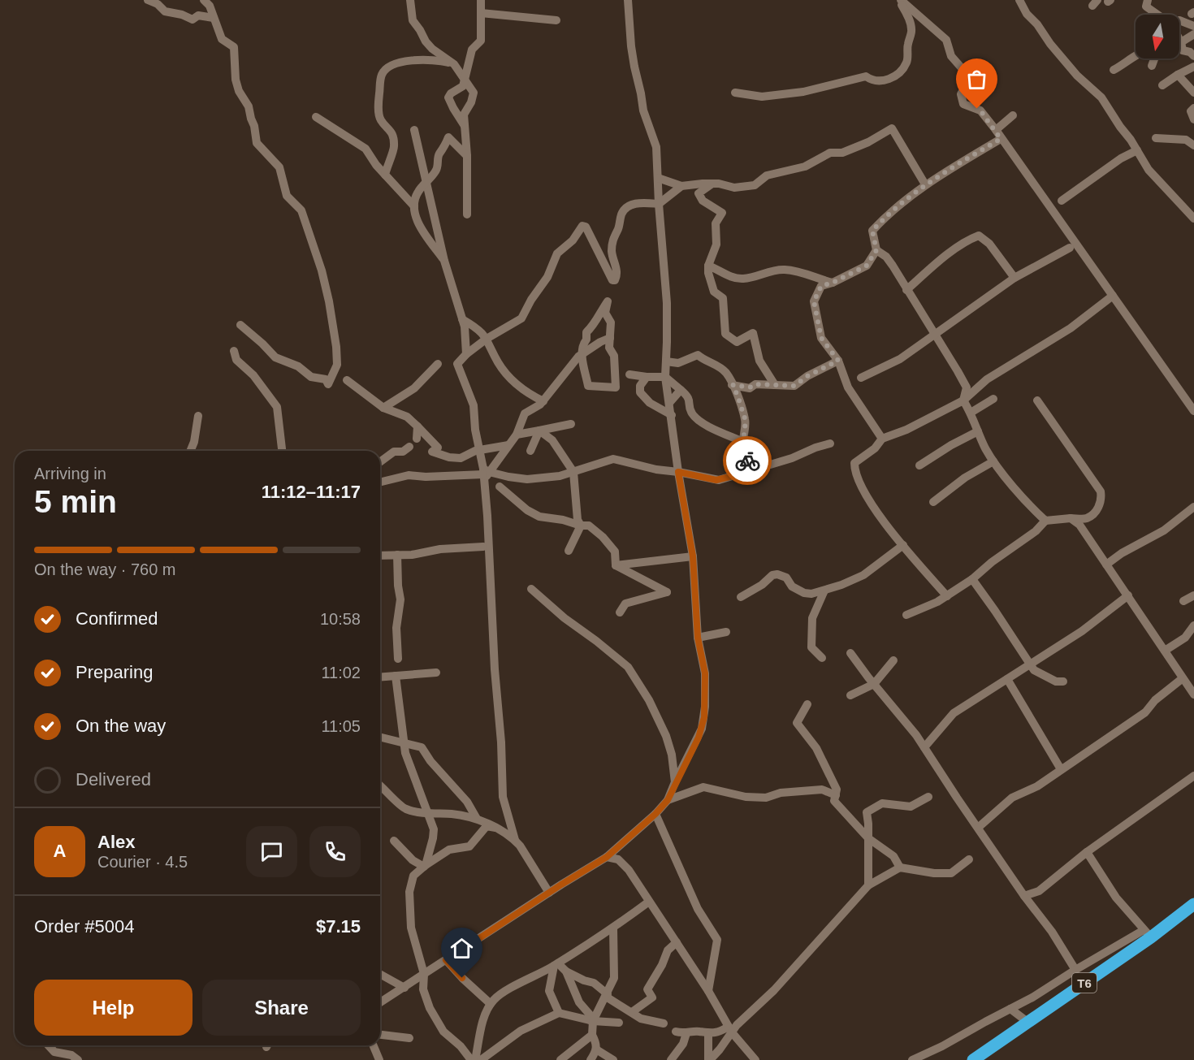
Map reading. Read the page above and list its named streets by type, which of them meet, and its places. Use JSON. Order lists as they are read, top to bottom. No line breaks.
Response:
{"streets":{"highway":["T6"]},"north":"bottom","page":{"heading":["5 min","Arriving in","11:12–11:17"],"panel":["Alex","Courier · 4.5","Order #5004","$7.15"],"bar":"On the way · 760 m","list":[["Confirmed","10:58"],["Preparing","11:02"],["On the way","11:05"],"Delivered"],"round":"A","buttons":["Help","Share"]}}
